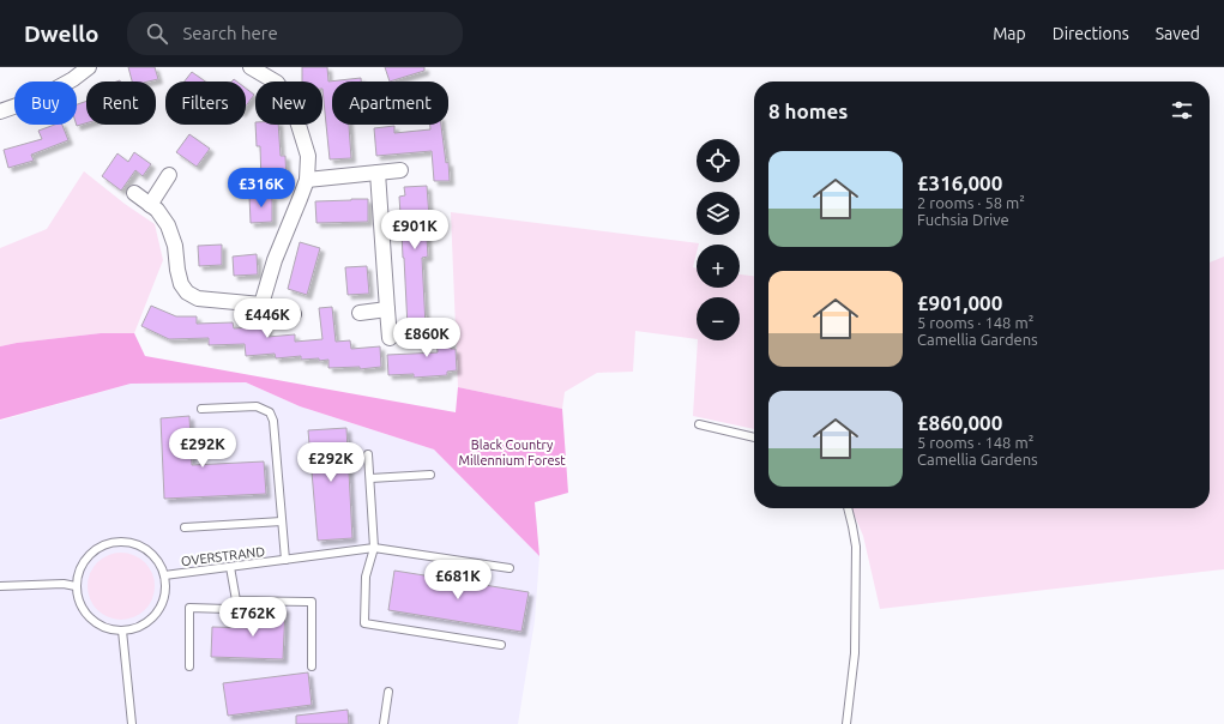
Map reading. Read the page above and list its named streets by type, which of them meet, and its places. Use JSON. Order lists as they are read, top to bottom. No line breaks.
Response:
{"streets":{"lane":["OVERSTRAND"]},"parks":["Black Country Millennium Forest"],"page":{"header":"Dwello","search":"Search here","nav":["Map","Directions","Saved"],"chip":["Buy","Rent","Filters","New","Apartment"],"heading":"8 homes","map_buttons":["+","−"],"list":[{"name":"£316,000","note":"2 rooms · 58 m² · Fuchsia Drive"},{"name":"£901,000","note":"5 rooms · 148 m² · Camellia Gardens"},{"name":"£860,000","note":"5 rooms · 148 m² · Camellia Gardens"}],"price":["£316K","£901K","£446K","£860K","£292K","£292K","£681K","£762K"]}}
